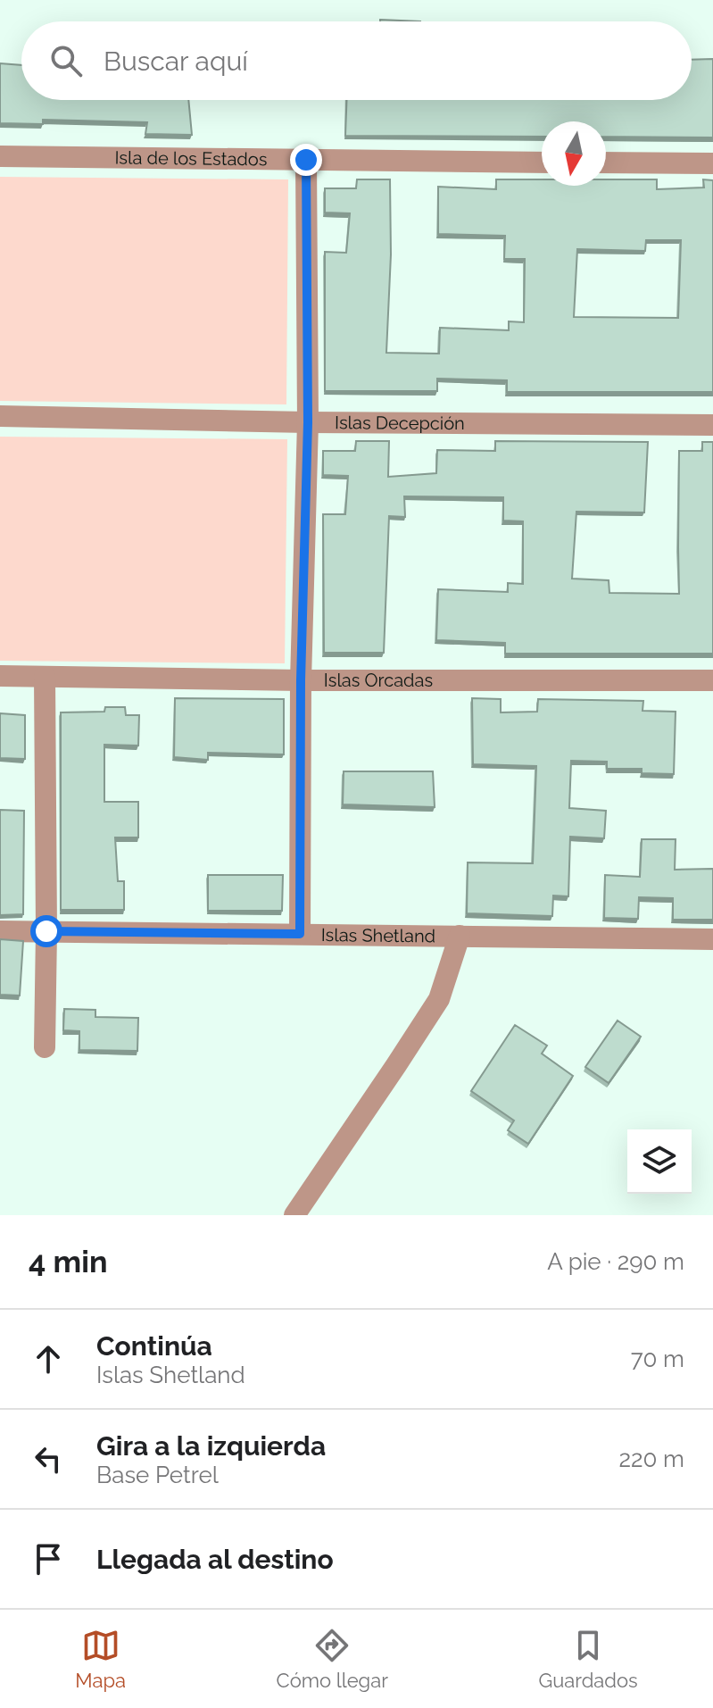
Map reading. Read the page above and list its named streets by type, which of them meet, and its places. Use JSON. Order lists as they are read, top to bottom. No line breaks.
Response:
{"streets":{"street":["Isla de los Estados","Islas Decepción","Islas Orcadas","Islas Shetland"]},"north":"bottom","page":{"search":"Buscar aquí","heading":["4 min","A pie · 290 m"],"list":[["Continúa","Islas Shetland","70 m"],["Gira a la izquierda","Base Petrel","220 m"],"Llegada al destino"],"nav":["Mapa","Cómo llegar","Guardados"]}}
